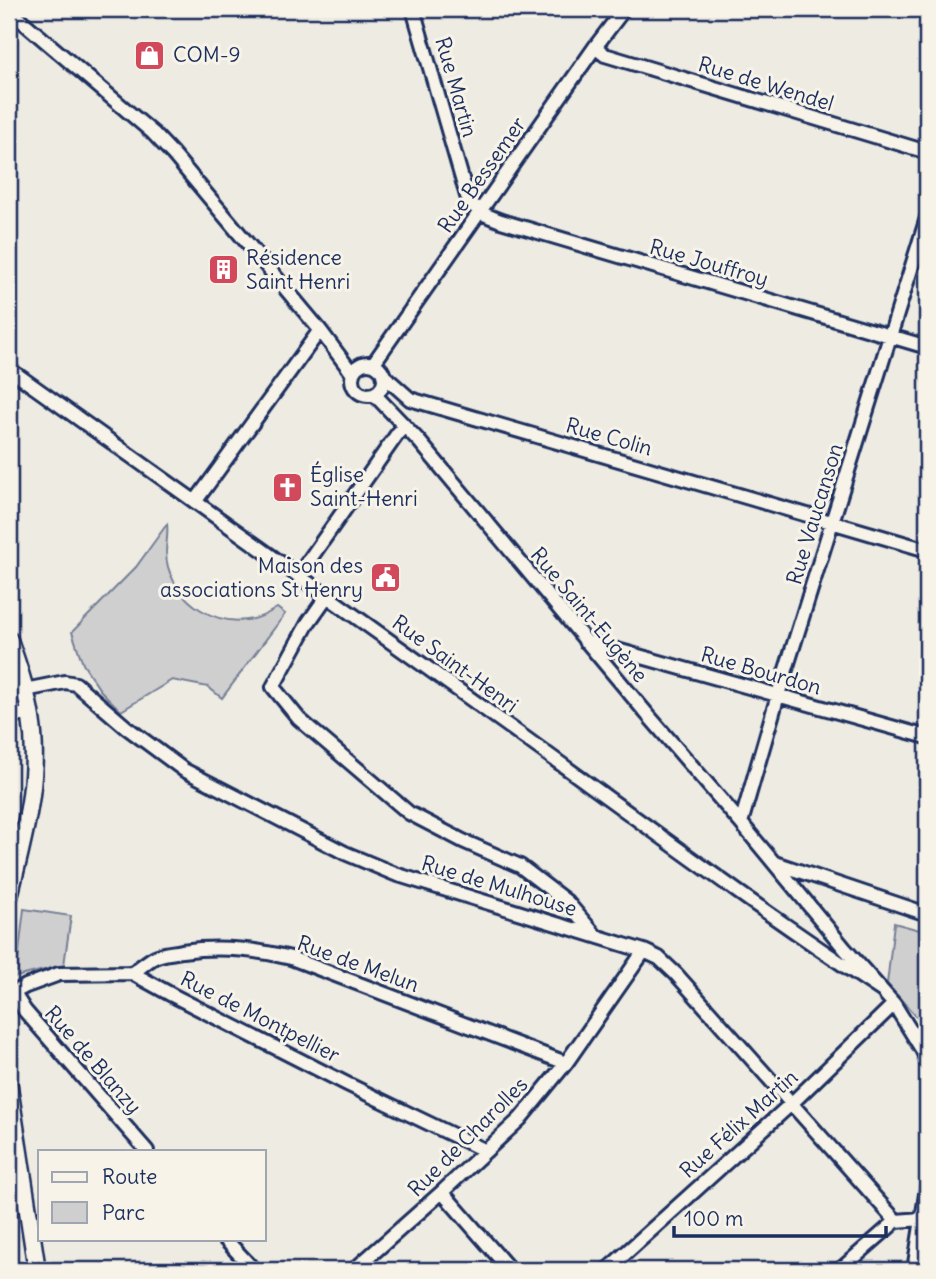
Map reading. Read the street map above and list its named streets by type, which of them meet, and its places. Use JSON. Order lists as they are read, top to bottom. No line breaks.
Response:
{"streets":{"street":["Rue de Wendel","Rue Martin","Rue Bessemer","Rue Jouffroy","Rue Colin","Rue Vaucanson","Rue Saint-Eugène","Rue Saint-Henri","Rue Bourdon","Rue de Mulhouse","Rue de Melun","Rue de Montpellier","Rue de Blanzy","Rue Félix Martin","Rue de Charolles"]},"crossings":[["Rue de Wendel","Rue Bessemer"],["Rue Martin","Rue Bessemer"],["Rue Martin","Rue Jouffroy"],["Rue Bessemer","Rue Jouffroy"],["Rue Bessemer","Rue Colin"],["Rue Bessemer","Rue Saint-Eugène"],["Rue Jouffroy","Rue Vaucanson"],["Rue Colin","Rue Vaucanson"],["Rue Colin","Rue Saint-Eugène"],["Rue Vaucanson","Rue Saint-Eugène"],["Rue Vaucanson","Rue Bourdon"],["Rue Saint-Eugène","Rue Saint-Henri"],["Rue Saint-Eugène","Rue Bourdon"],["Rue Saint-Eugène","Rue Félix Martin"],["Rue de Mulhouse","Rue Félix Martin"],["Rue de Mulhouse","Rue de Charolles"],["Rue de Melun","Rue de Montpellier"],["Rue de Melun","Rue de Charolles"],["Rue de Montpellier","Rue de Blanzy"],["Rue de Montpellier","Rue de Charolles"]],"places":{"shop":["COM-9"],"building":["Résidence Saint Henri"],"church":["Église Saint-Henri"],"public building":["Maison des associations St Henry"]},"legend":["Route","Parc"],"scale_bar":"100 m"}
